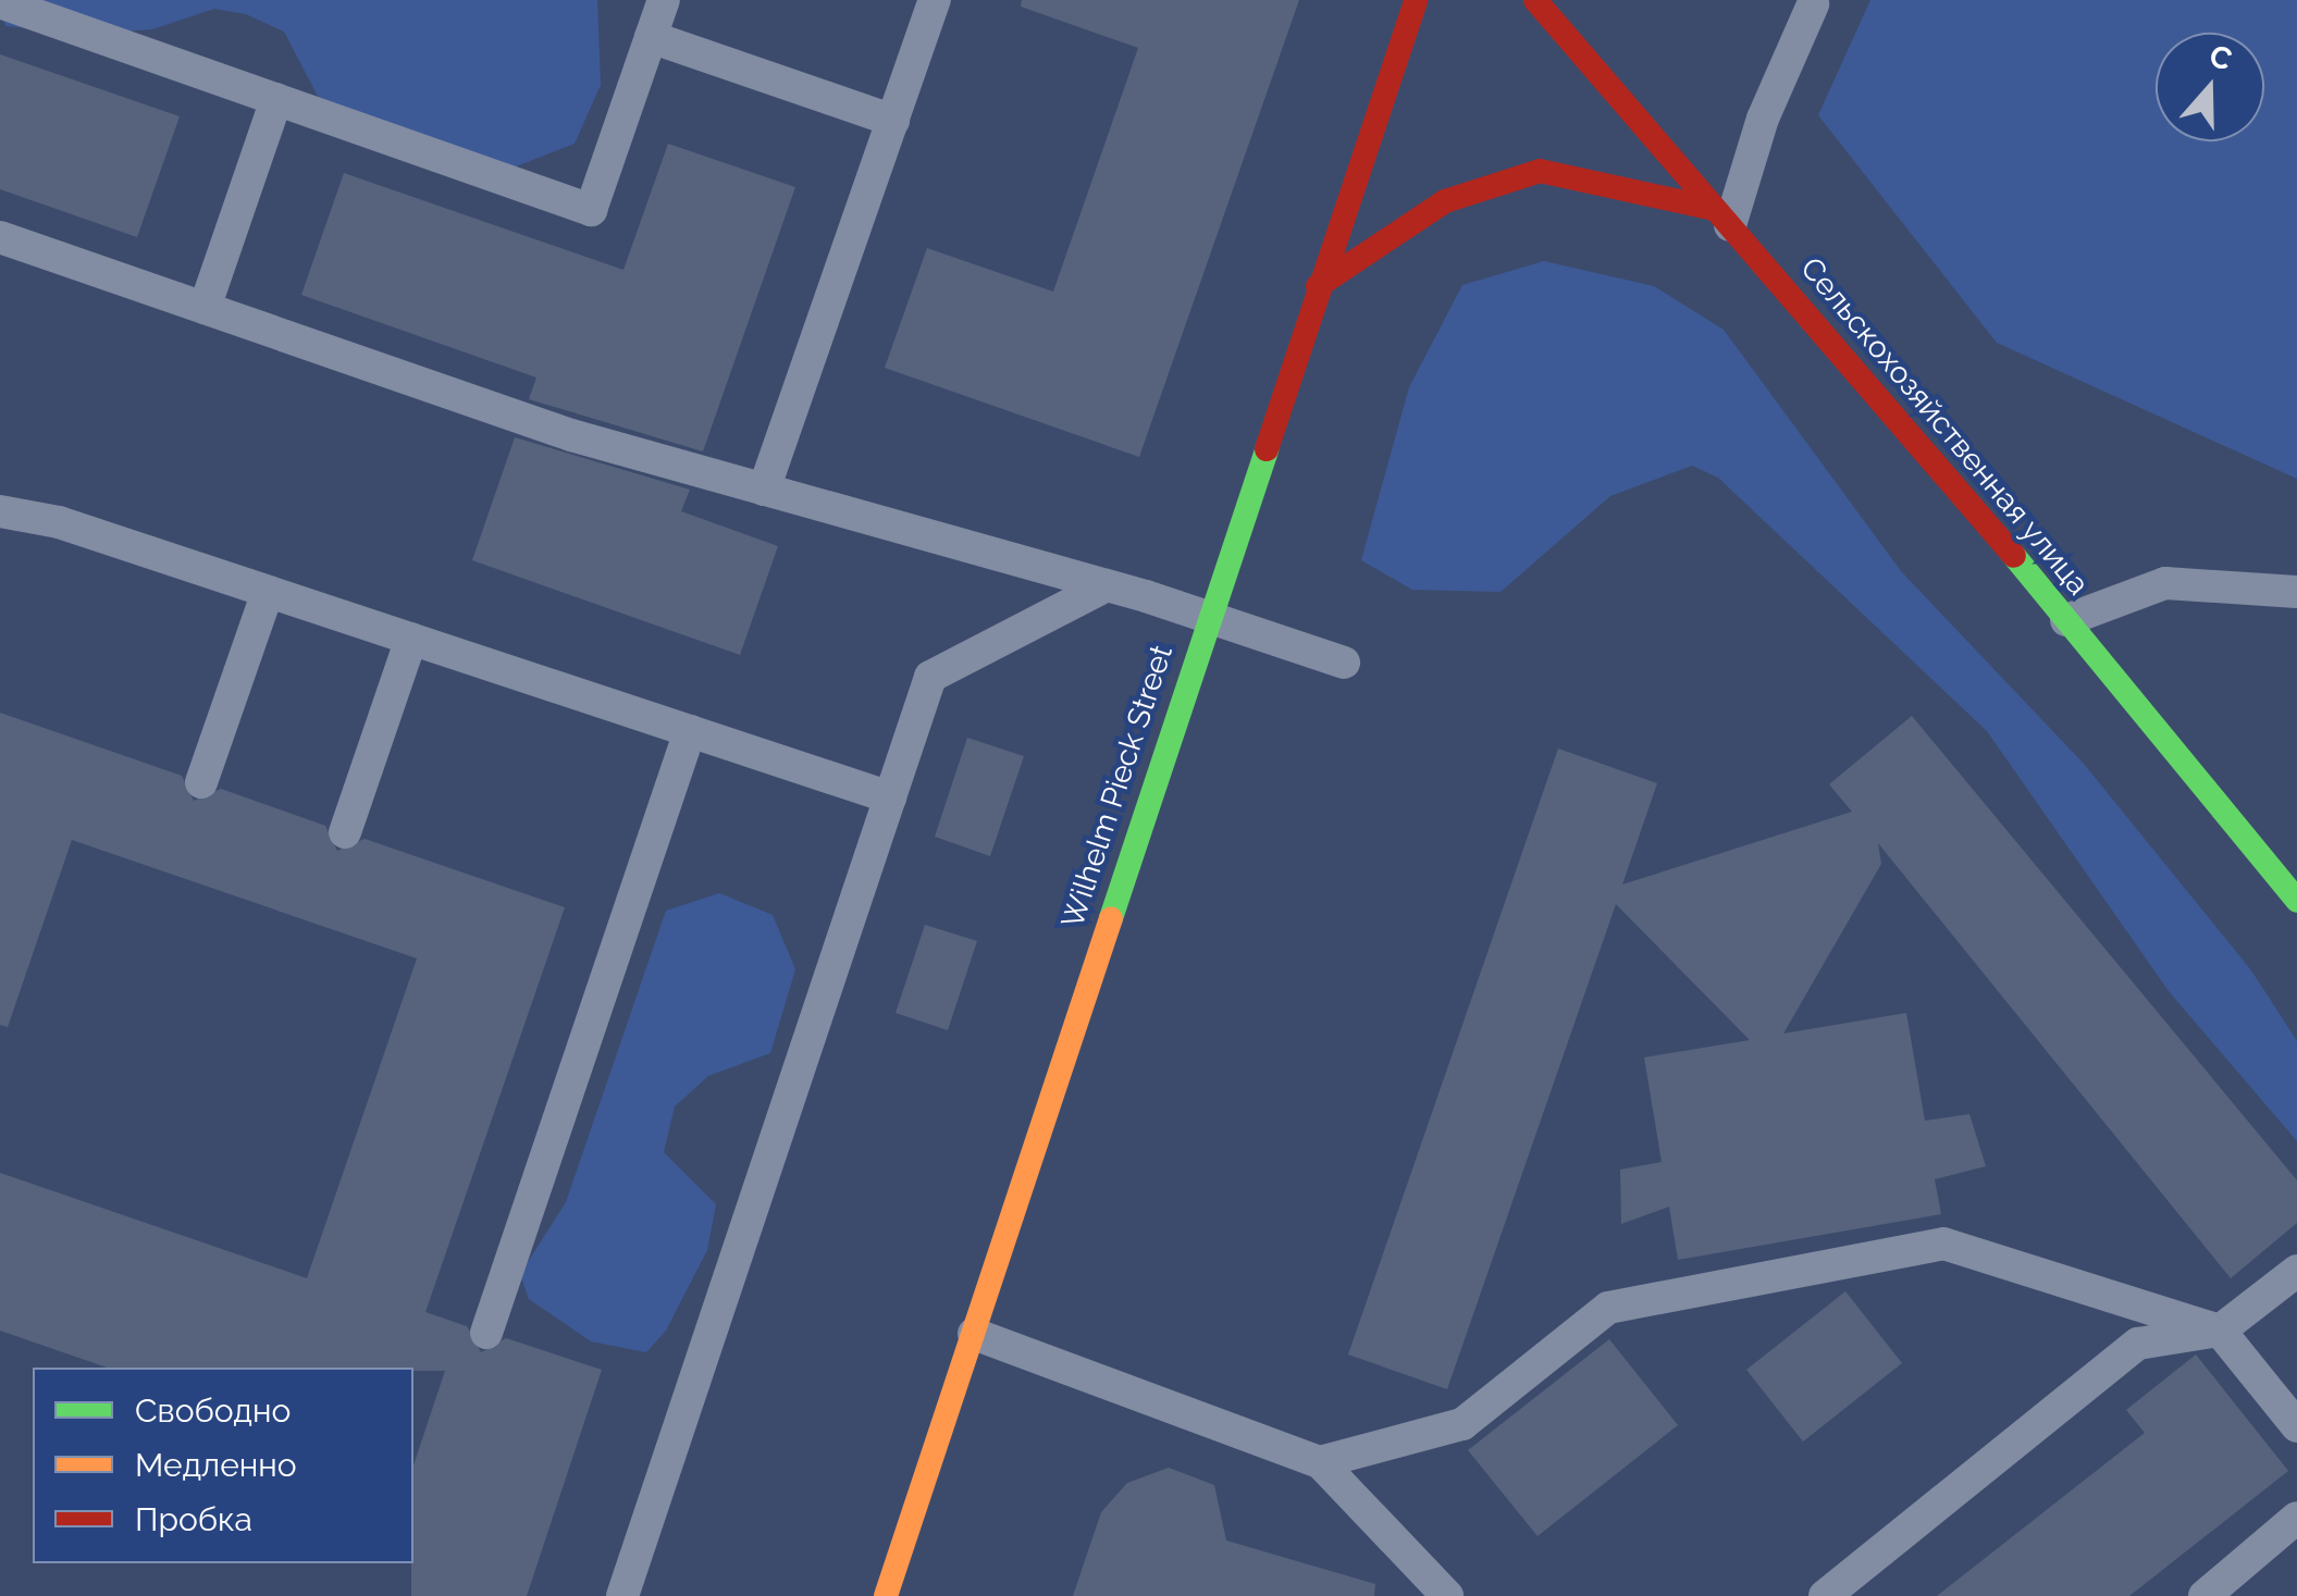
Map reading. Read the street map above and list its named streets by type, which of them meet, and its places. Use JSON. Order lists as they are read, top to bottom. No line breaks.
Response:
{"streets":{"main road":["Сельскохозяйственная улица","Wilhelm Pieck Street"]},"legend":["Свободно","Медленно","Пробка"],"north":"top"}
